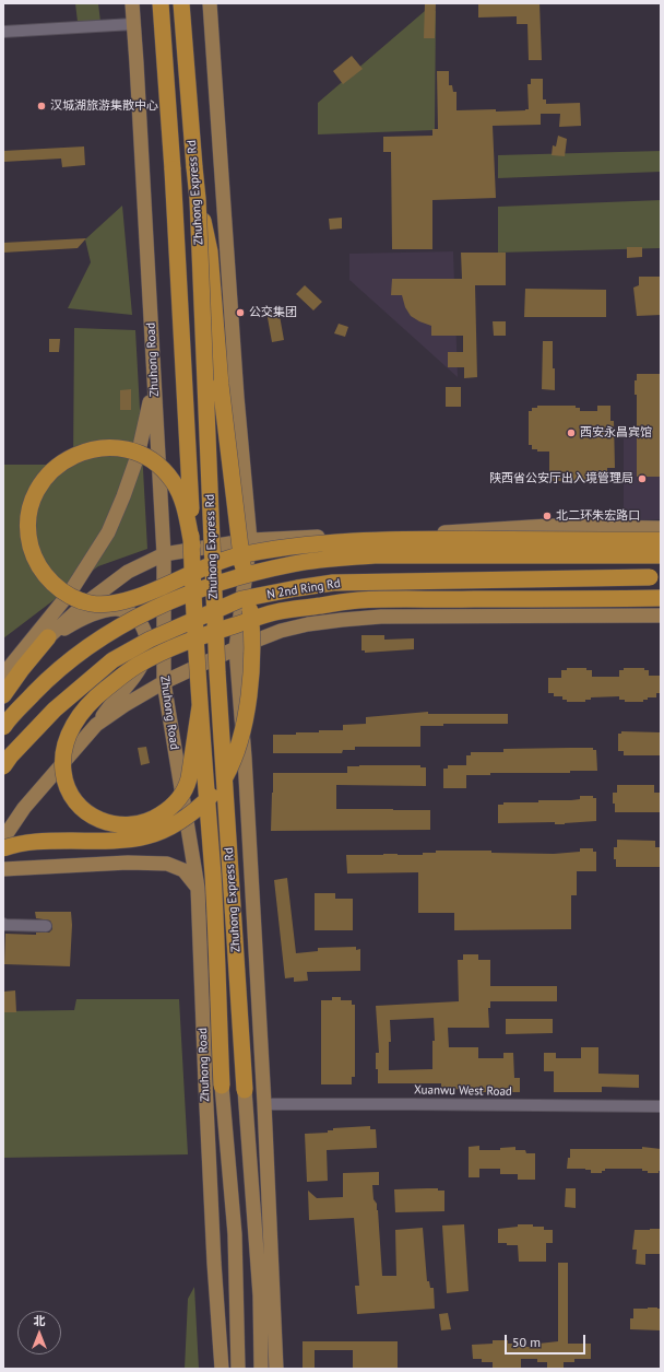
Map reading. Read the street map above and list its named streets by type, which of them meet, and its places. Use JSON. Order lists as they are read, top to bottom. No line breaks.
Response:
{"streets":{"highway":["Zhuhong Express Rd","N 2nd Ring Rd"],"main road":["Zhuhong Road"],"street":["Xuanwu West Road"]},"crossings":[["Zhuhong Express Rd","Zhuhong Road"]],"places":["汉城湖旅游集散中心","公交集团","西安永昌宾馆","陕西省公安厅出入境管理局","北二环朱宏路口"],"scale_bar":"50 m","north":"top"}
